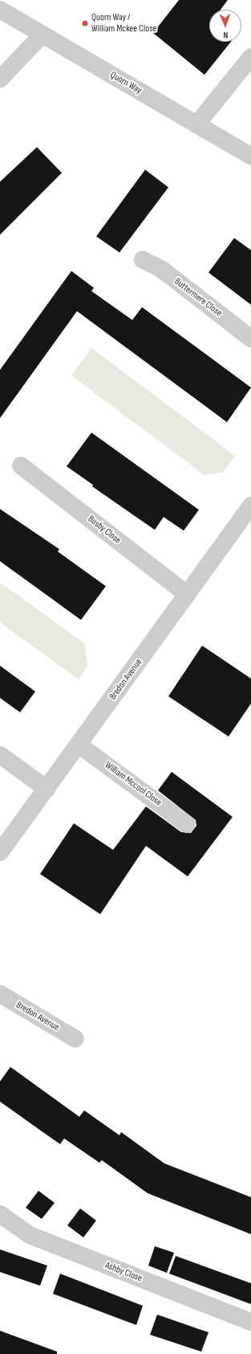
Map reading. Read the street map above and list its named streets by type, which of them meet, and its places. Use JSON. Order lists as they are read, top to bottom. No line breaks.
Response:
{"streets":{"street":["Quorn Way","Buttermere Close","Busby Close","Bredon Avenue","William Mccool Close","Ashby Close"]},"crossings":[["Busby Close","Bredon Avenue"],["Bredon Avenue","William Mccool Close"]],"places":["Quorn Way / William Mckee Close"],"north":"bottom"}
